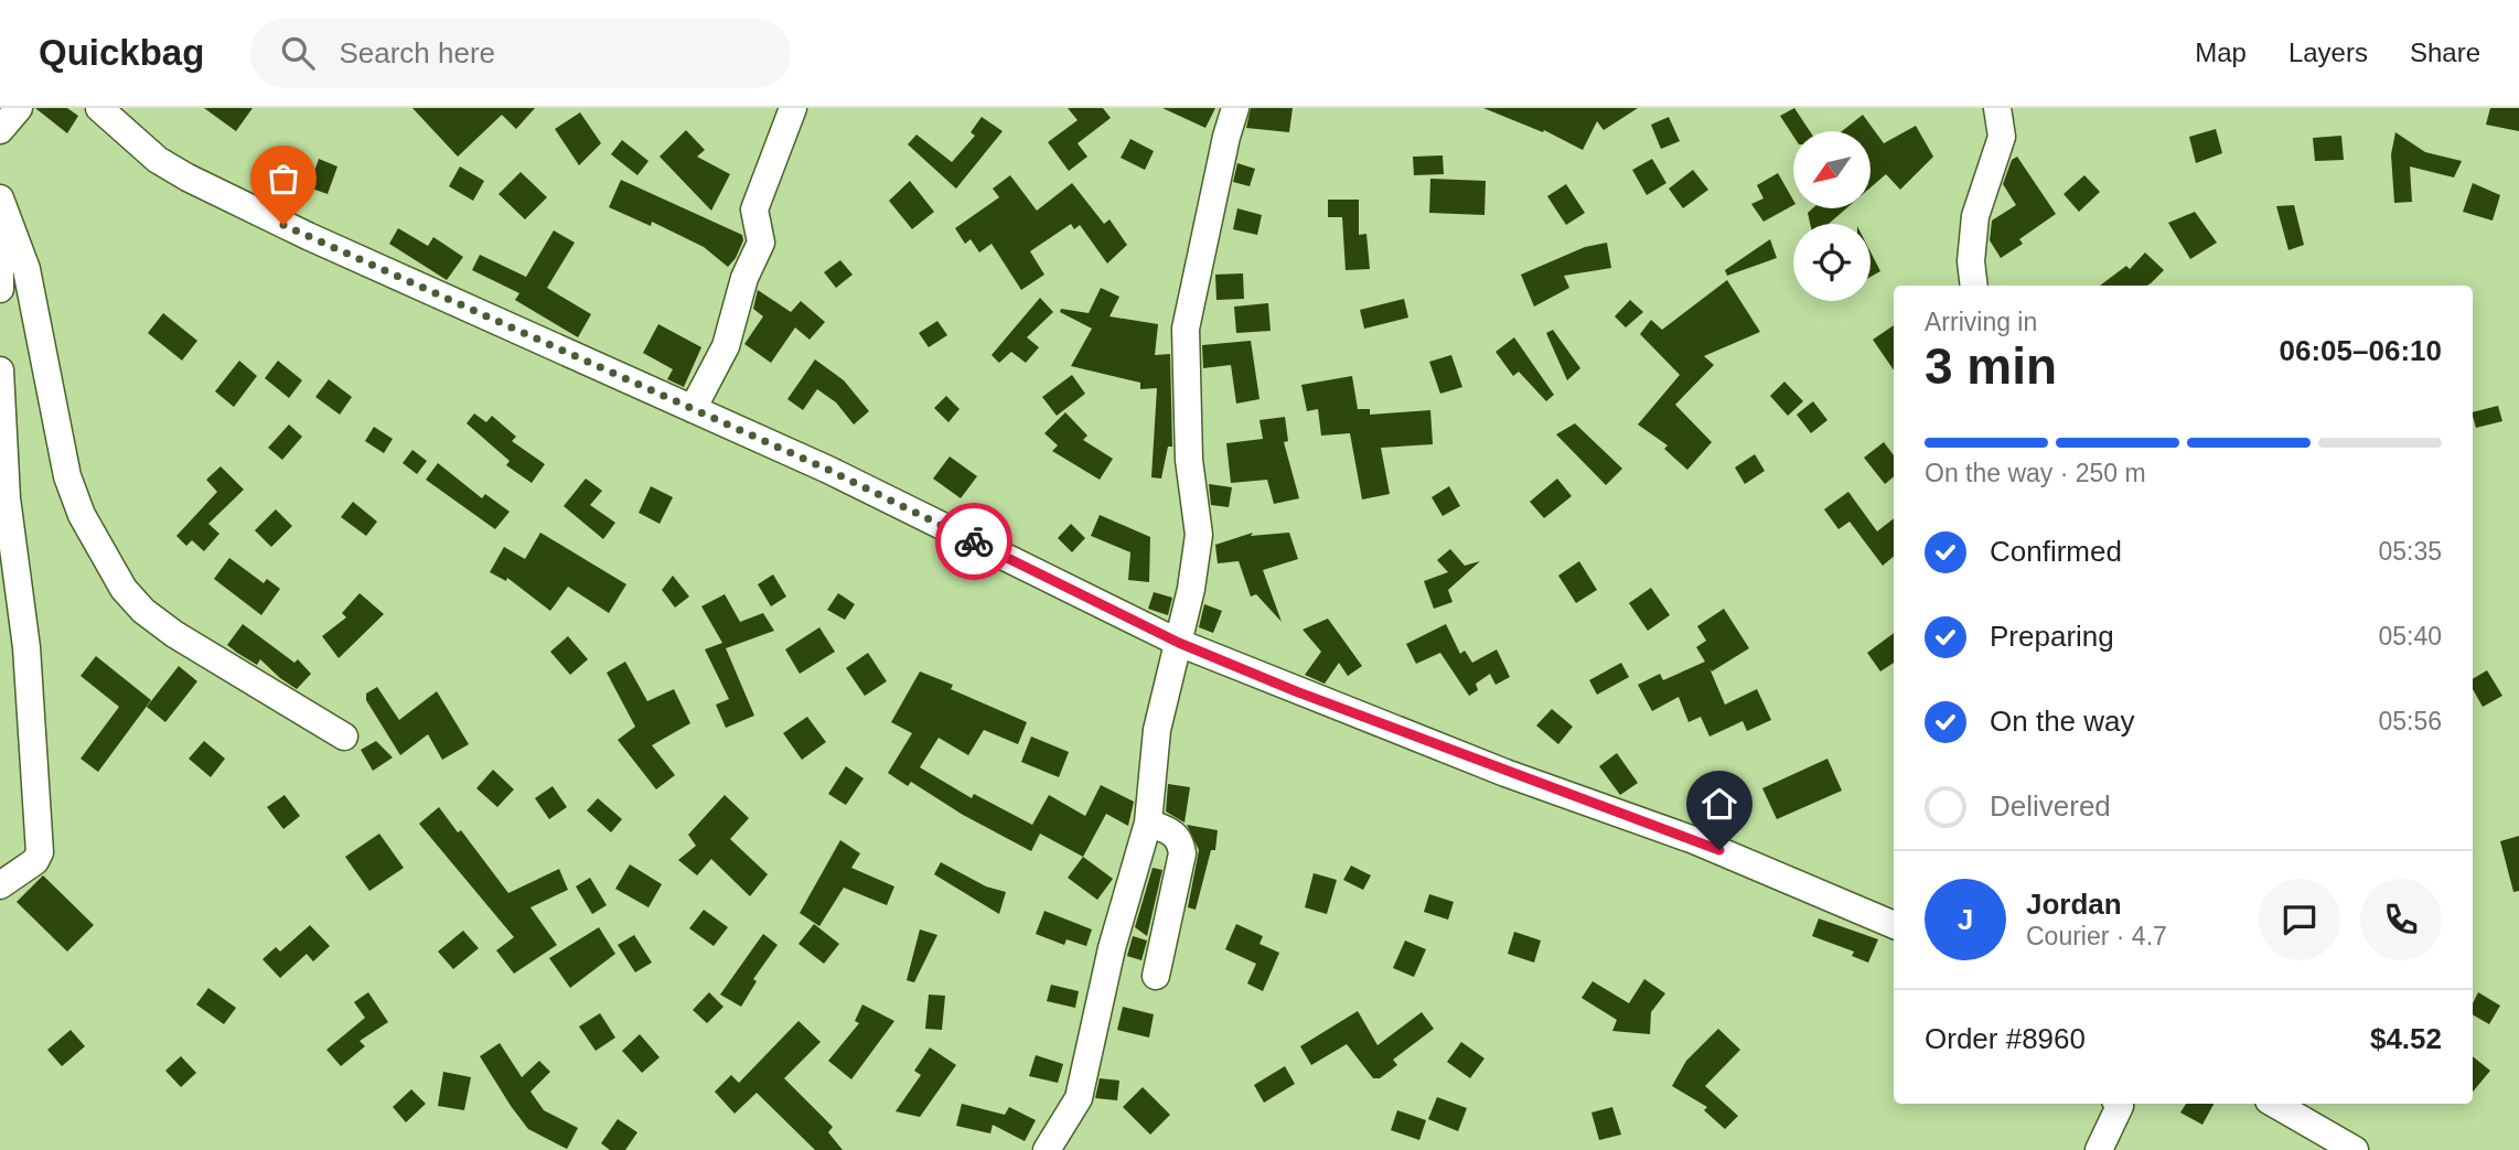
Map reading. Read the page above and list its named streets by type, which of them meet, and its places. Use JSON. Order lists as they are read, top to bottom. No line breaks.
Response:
{"north":"bottom left","page":{"header":"Quickbag","search":"Search here","nav":["Map","Layers","Share"],"heading":["3 min","Arriving in","06:05–06:10"],"panel":["Jordan","Courier · 4.7","Order #8960","$4.52"],"bar":"On the way · 250 m","list":[["Confirmed","05:35"],["Preparing","05:40"],["On the way","05:56"],"Delivered"],"round":"J"}}
